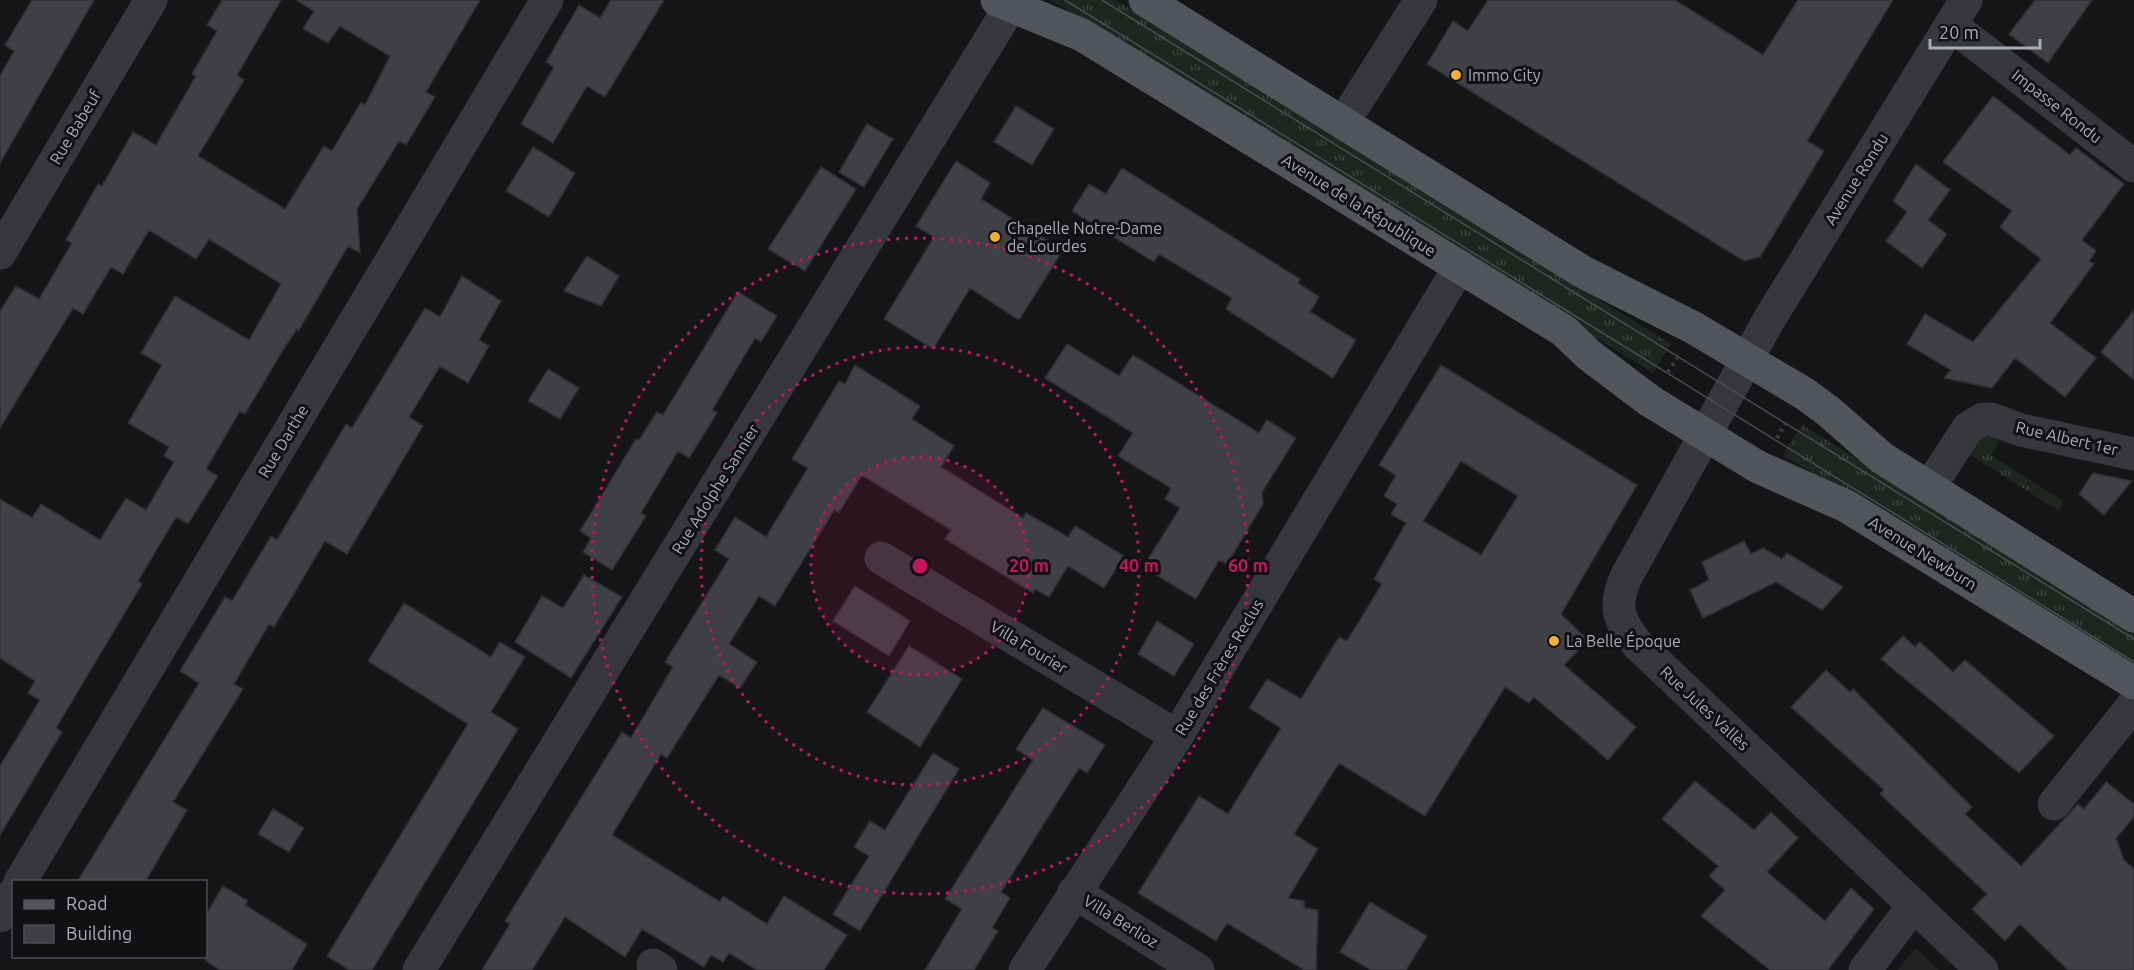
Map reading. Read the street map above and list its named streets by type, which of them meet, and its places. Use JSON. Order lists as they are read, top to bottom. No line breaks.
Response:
{"streets":{"main road":["Avenue de la République","Avenue Newburn"],"street":["Impasse Rondu","Rue Babeuf","Avenue Rondu","Rue Albert 1er","Rue Darthe","Rue Adolphe Sannier","Villa Fourier","Rue des Frères Reclus","Rue Jules Vallès","Villa Berlioz"]},"crossings":[["Impasse Rondu","Avenue Rondu"],["Avenue Rondu","Rue Jules Vallès"],["Avenue de la République","Rue Adolphe Sannier"],["Avenue de la République","Avenue Newburn"],["Avenue de la République","Rue des Frères Reclus"],["Avenue de la République","Rue Jules Vallès"],["Avenue Newburn","Rue Jules Vallès"],["Villa Fourier","Rue des Frères Reclus"],["Rue des Frères Reclus","Villa Berlioz"]],"places":["Immo City","Chapelle Notre-Dame de Lourdes","La Belle Époque"],"legend":["Road","Building"],"scale_bar":"20 m","rings":["20 m","40 m","60 m"]}
